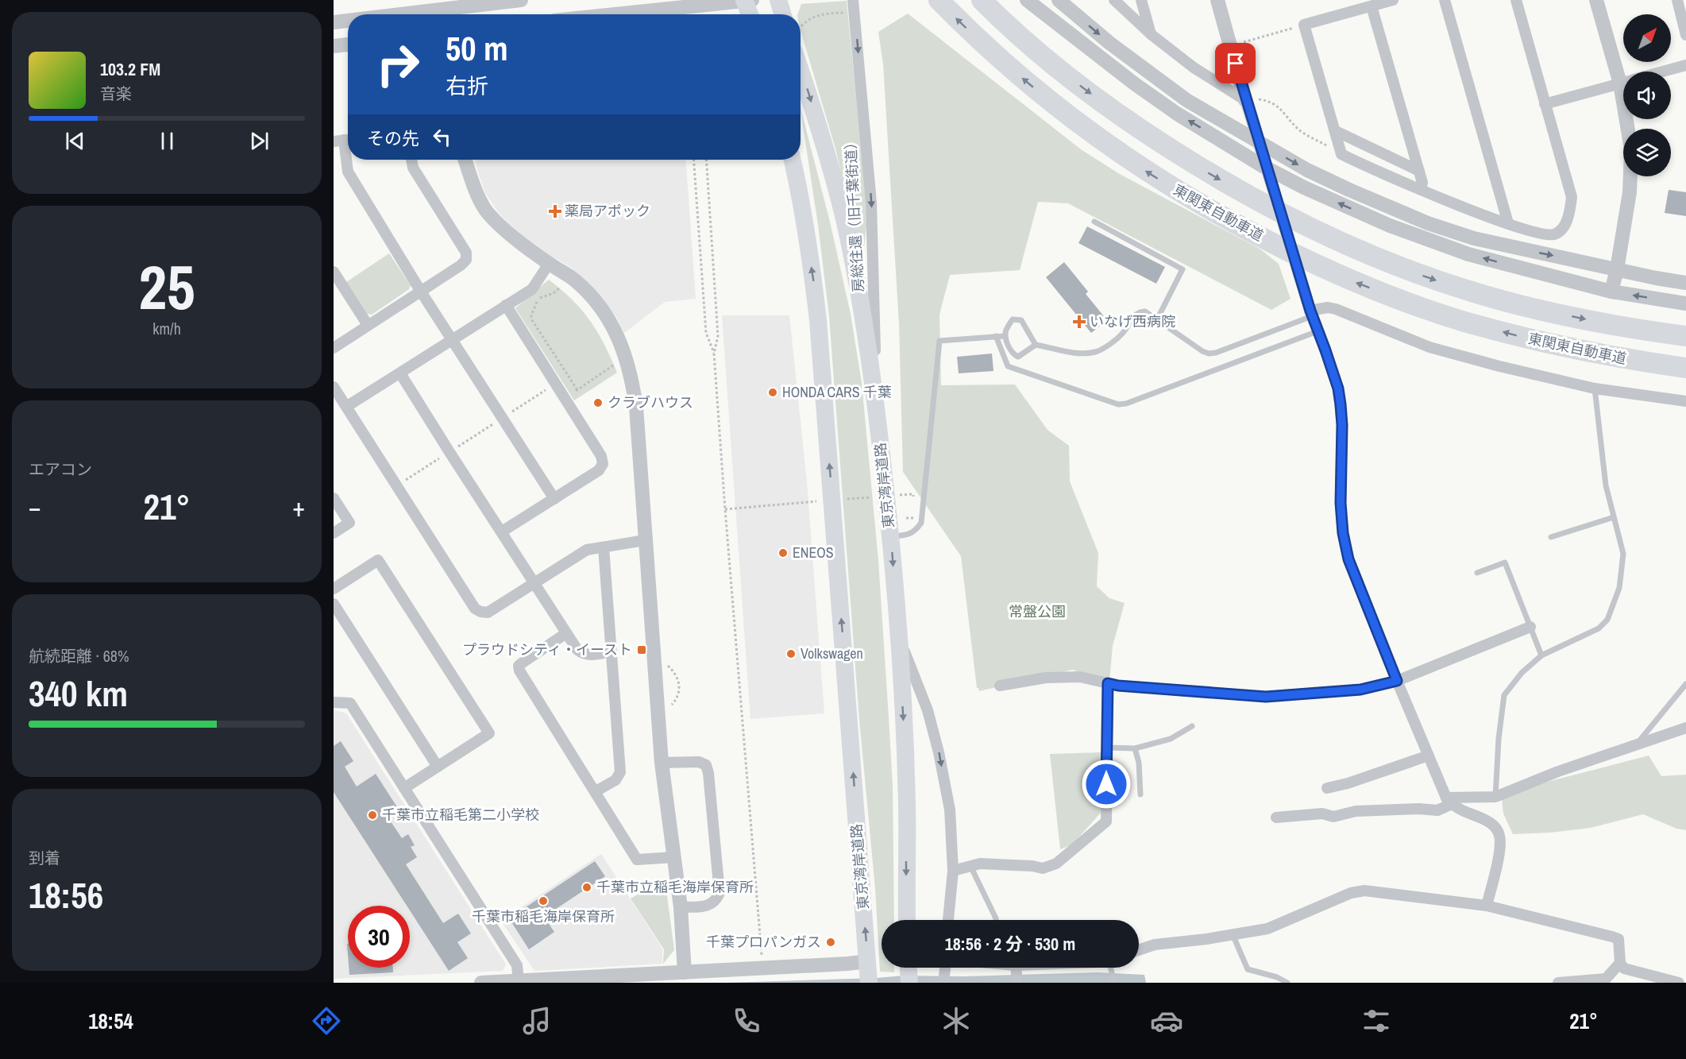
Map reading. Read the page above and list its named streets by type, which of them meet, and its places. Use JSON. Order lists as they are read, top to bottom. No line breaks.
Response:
{"streets":{"highway":["東関東自動車道","東京湾岸道路"],"street":["房総往還（旧千葉街道）"]},"crossings":[["房総往還（旧千葉街道）","東京湾岸道路"]],"one_way":["房総往還（旧千葉街道）"],"parks":["常盤公園"],"places":{"health":["薬局アポック","いなげ西病院"],"other":["HONDA CARS 千葉","クラブハウス","ENEOS","Volkswagen","千葉市立稲毛第二小学校","千葉市立稲毛海岸保育所","千葉市稲毛海岸保育所","千葉プロパンガス"],"transit":["プラウドシティ・イースト"]},"north":"top right","page":{"turn":["50 m","右折"],"song":["103.2 FM","音楽"],"then":"その先","tile":[["25","km/h"],"エアコン",["航続距離 · 68%","340 km"],["到着","18:56"]],"heat":["−","21°","+"],"limit":"30","trip":"18:56 · 2 分 · 530 m","tabs":["18:54","21°"]}}
